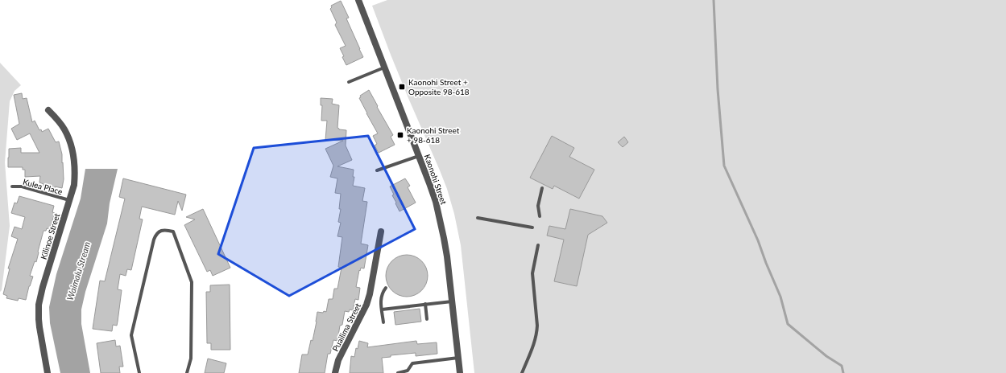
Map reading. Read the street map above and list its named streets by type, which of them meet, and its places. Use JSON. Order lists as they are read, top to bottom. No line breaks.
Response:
{"streets":{"street":["Kaonohi Street","Kilinoe Street","Puailima Street"],"lane":["Kulea Place"]},"crossings":[["Kulea Place","Kilinoe Street"]],"water":["Waimalu Stream"],"places":{"transit":["Kaonohi Street + Opposite 98-618","Kaonohi Street + 98-618"]}}
